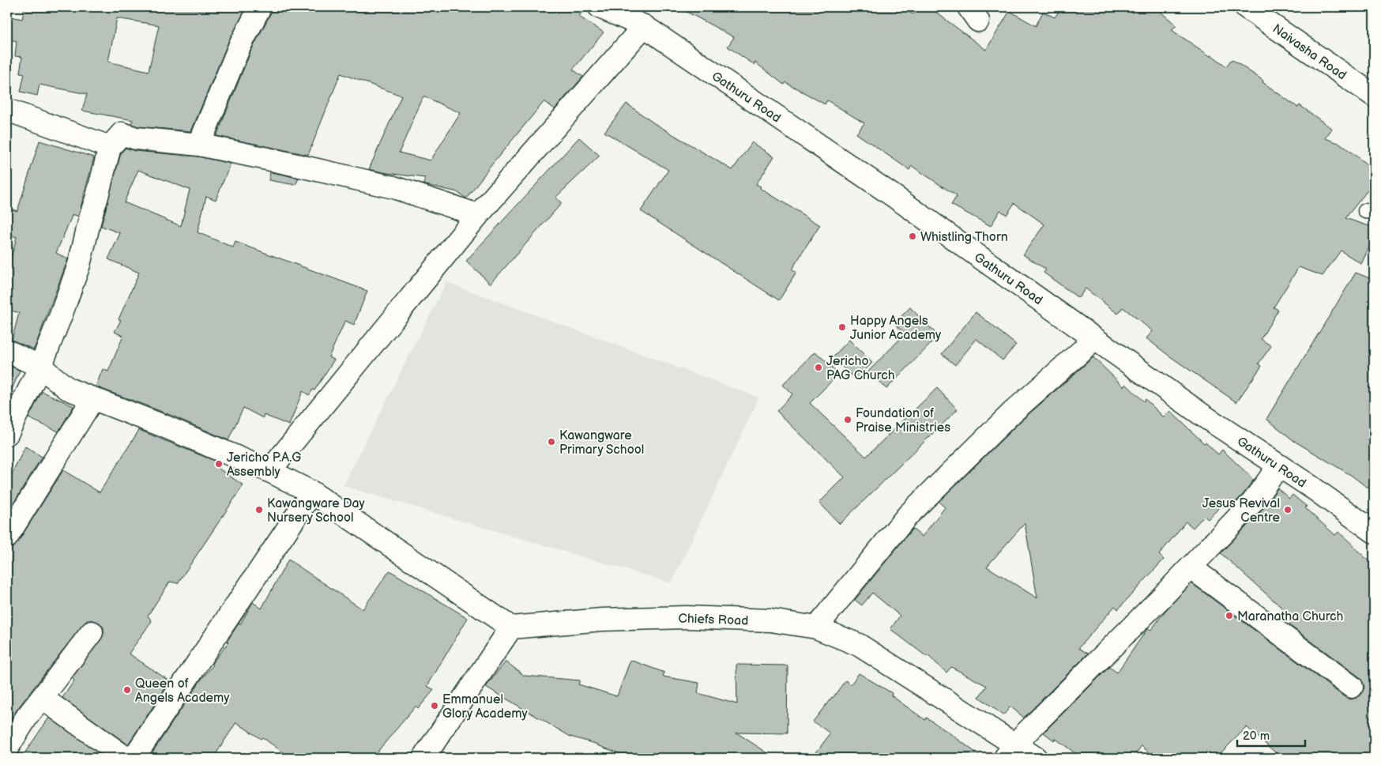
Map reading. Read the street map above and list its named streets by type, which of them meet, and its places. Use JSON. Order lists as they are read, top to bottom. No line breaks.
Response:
{"streets":{"street":["Naivasha Road","Gathuru Road","Chiefs Road"]},"places":["Whistling Thorn","Happy Angels Junior Academy","Jericho PAG Church","Foundation of Praise Ministries","Kawangware Primary School","Jericho P.A.G Assembly","Kawangware Day Nursery School","Jesus Revival Centre","Maranatha Church","Queen of Angels Academy","Emmanuel Glory Academy"],"scale_bar":"20 m"}
